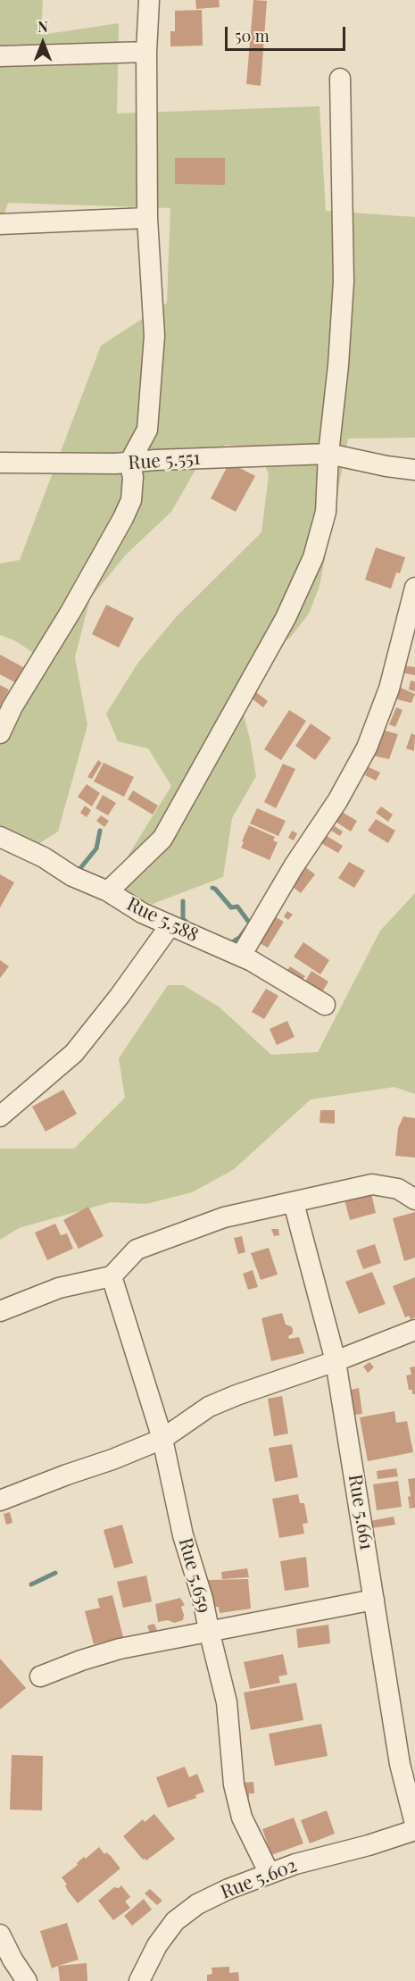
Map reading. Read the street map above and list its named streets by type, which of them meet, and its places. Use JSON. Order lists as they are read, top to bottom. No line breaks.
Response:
{"streets":{"street":["Rue 5.551","Rue 5.588","Rue 5.661","Rue 5.659","Rue 5.602"]},"crossings":[["Rue 5.659","Rue 5.602"]],"scale_bar":"50 m","north":"top"}
